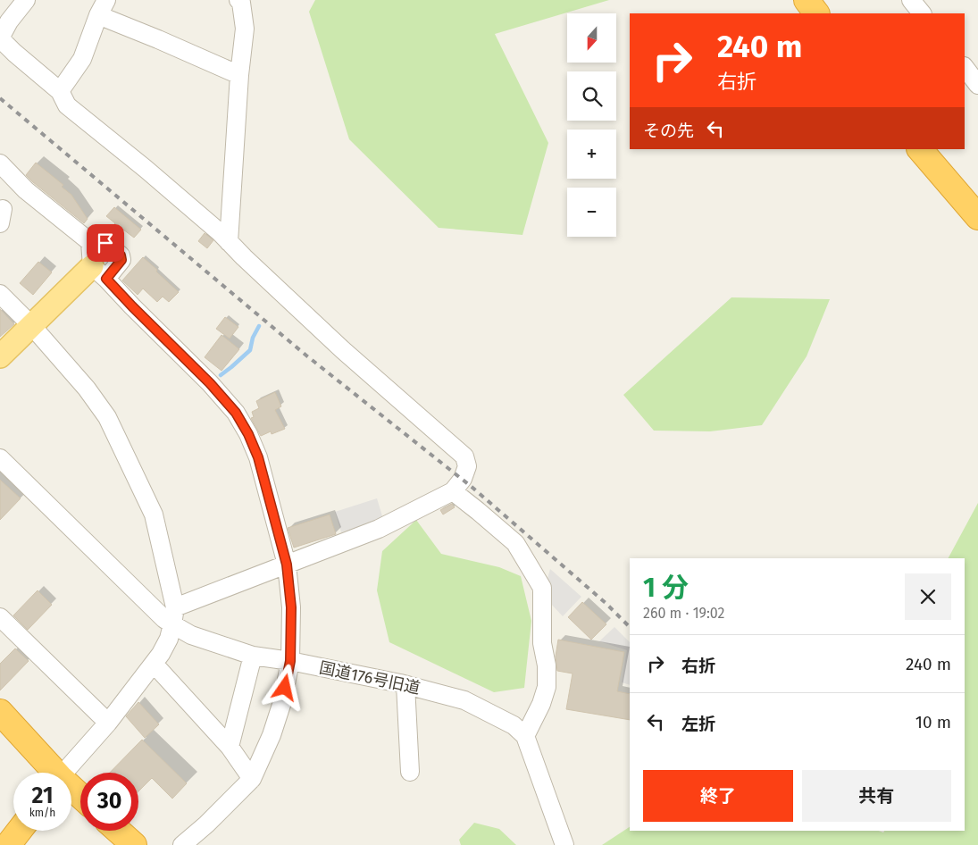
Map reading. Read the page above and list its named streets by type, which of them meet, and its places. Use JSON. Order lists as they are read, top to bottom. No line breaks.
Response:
{"streets":{"street":["国道176号旧道"]},"north":"bottom","page":{"map_buttons":["+","−"],"turn":["240 m","右折"],"then":"その先","heading":["1 分","260 m · 19:02"],"list":[{"name":"右折","value":"240 m"},{"name":"左折","value":"10 m"}],"buttons":["終了","共有"],"speed":"21 km/h","limit":"30"}}
